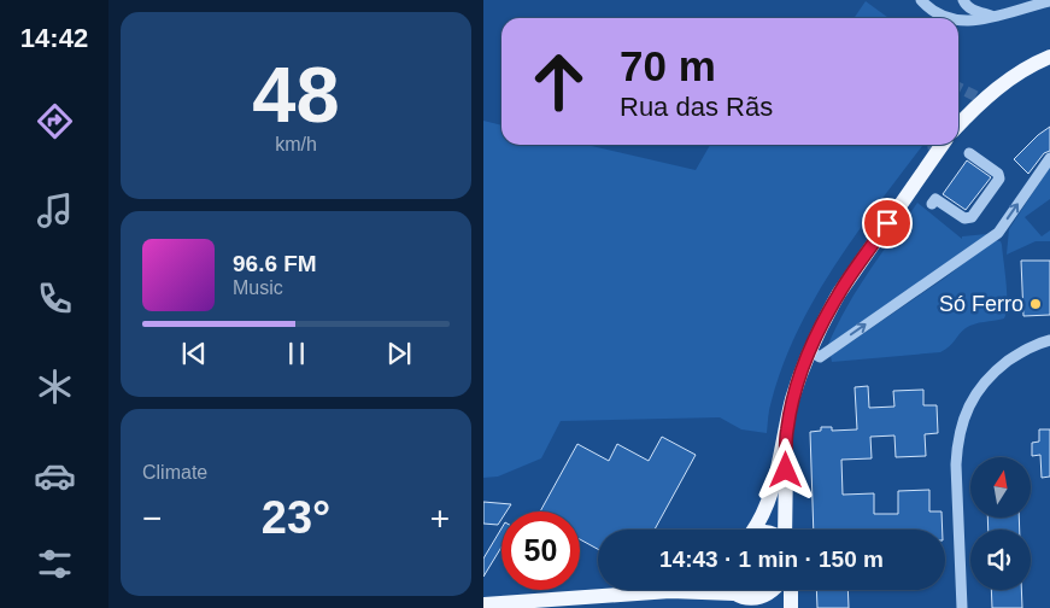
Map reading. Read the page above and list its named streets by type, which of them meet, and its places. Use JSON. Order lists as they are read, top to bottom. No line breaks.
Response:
{"places":["Só Ferro"],"north":"top","page":{"tabs":"14:42","tile":[["48","km/h"],"Climate"],"turn":["70 m","Rua das Rãs"],"song":["96.6 FM","Music"],"heat":["−","23°","+"],"limit":"50","trip":"14:43 · 1 min · 150 m"}}
